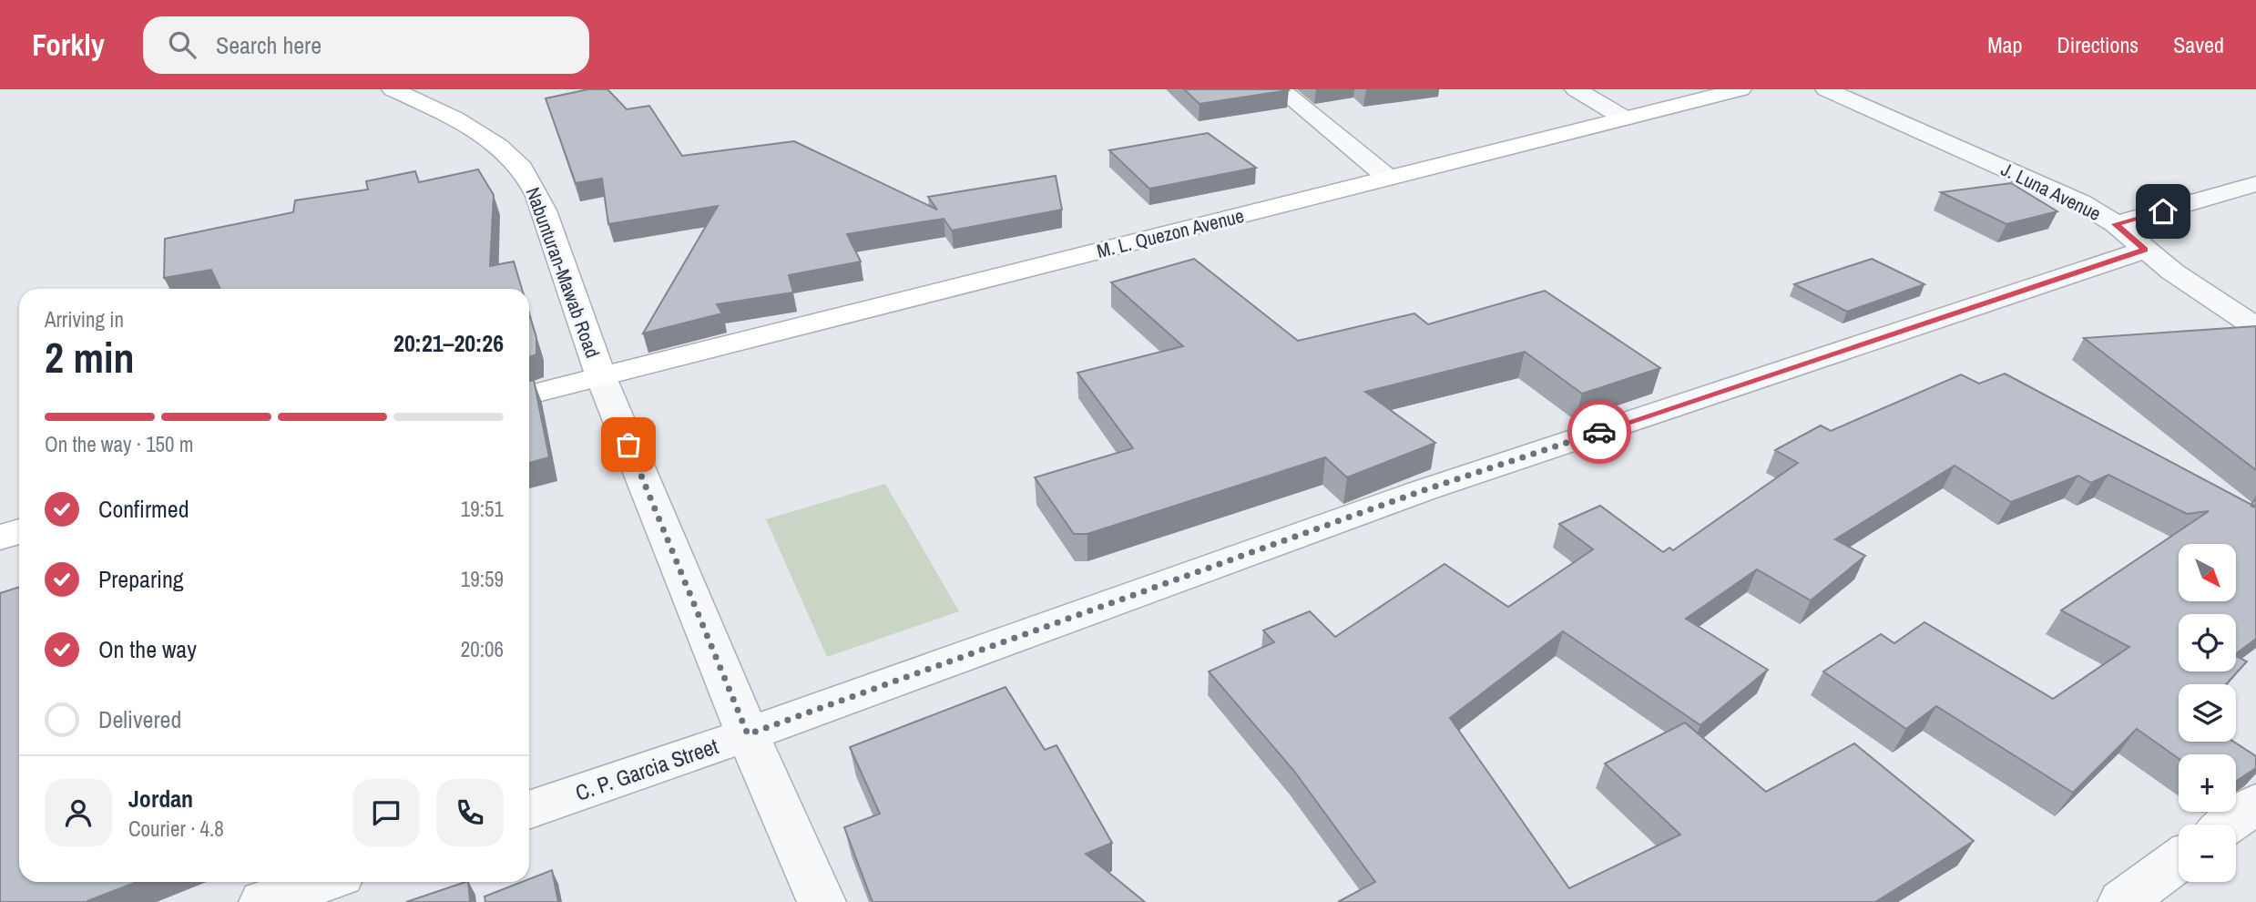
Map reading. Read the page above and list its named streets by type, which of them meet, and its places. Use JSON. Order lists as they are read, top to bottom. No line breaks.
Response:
{"streets":{"main road":["M. L. Quezon Avenue","Nabunturan-Mawab Road"],"street":["J. Luna Avenue","C. P. Garcia Street"]},"crossings":[["J. Luna Avenue","C. P. Garcia Street"],["M. L. Quezon Avenue","Nabunturan-Mawab Road"]],"north":"bottom right","page":{"header":"Forkly","search":"Search here","nav":["Map","Directions","Saved"],"heading":["2 min","Arriving in","20:21–20:26"],"panel":["Jordan","Courier · 4.8"],"bar":"On the way · 150 m","list":[["Confirmed","19:51"],["Preparing","19:59"],["On the way","20:06"],"Delivered"],"map_buttons":["+","−"]}}
